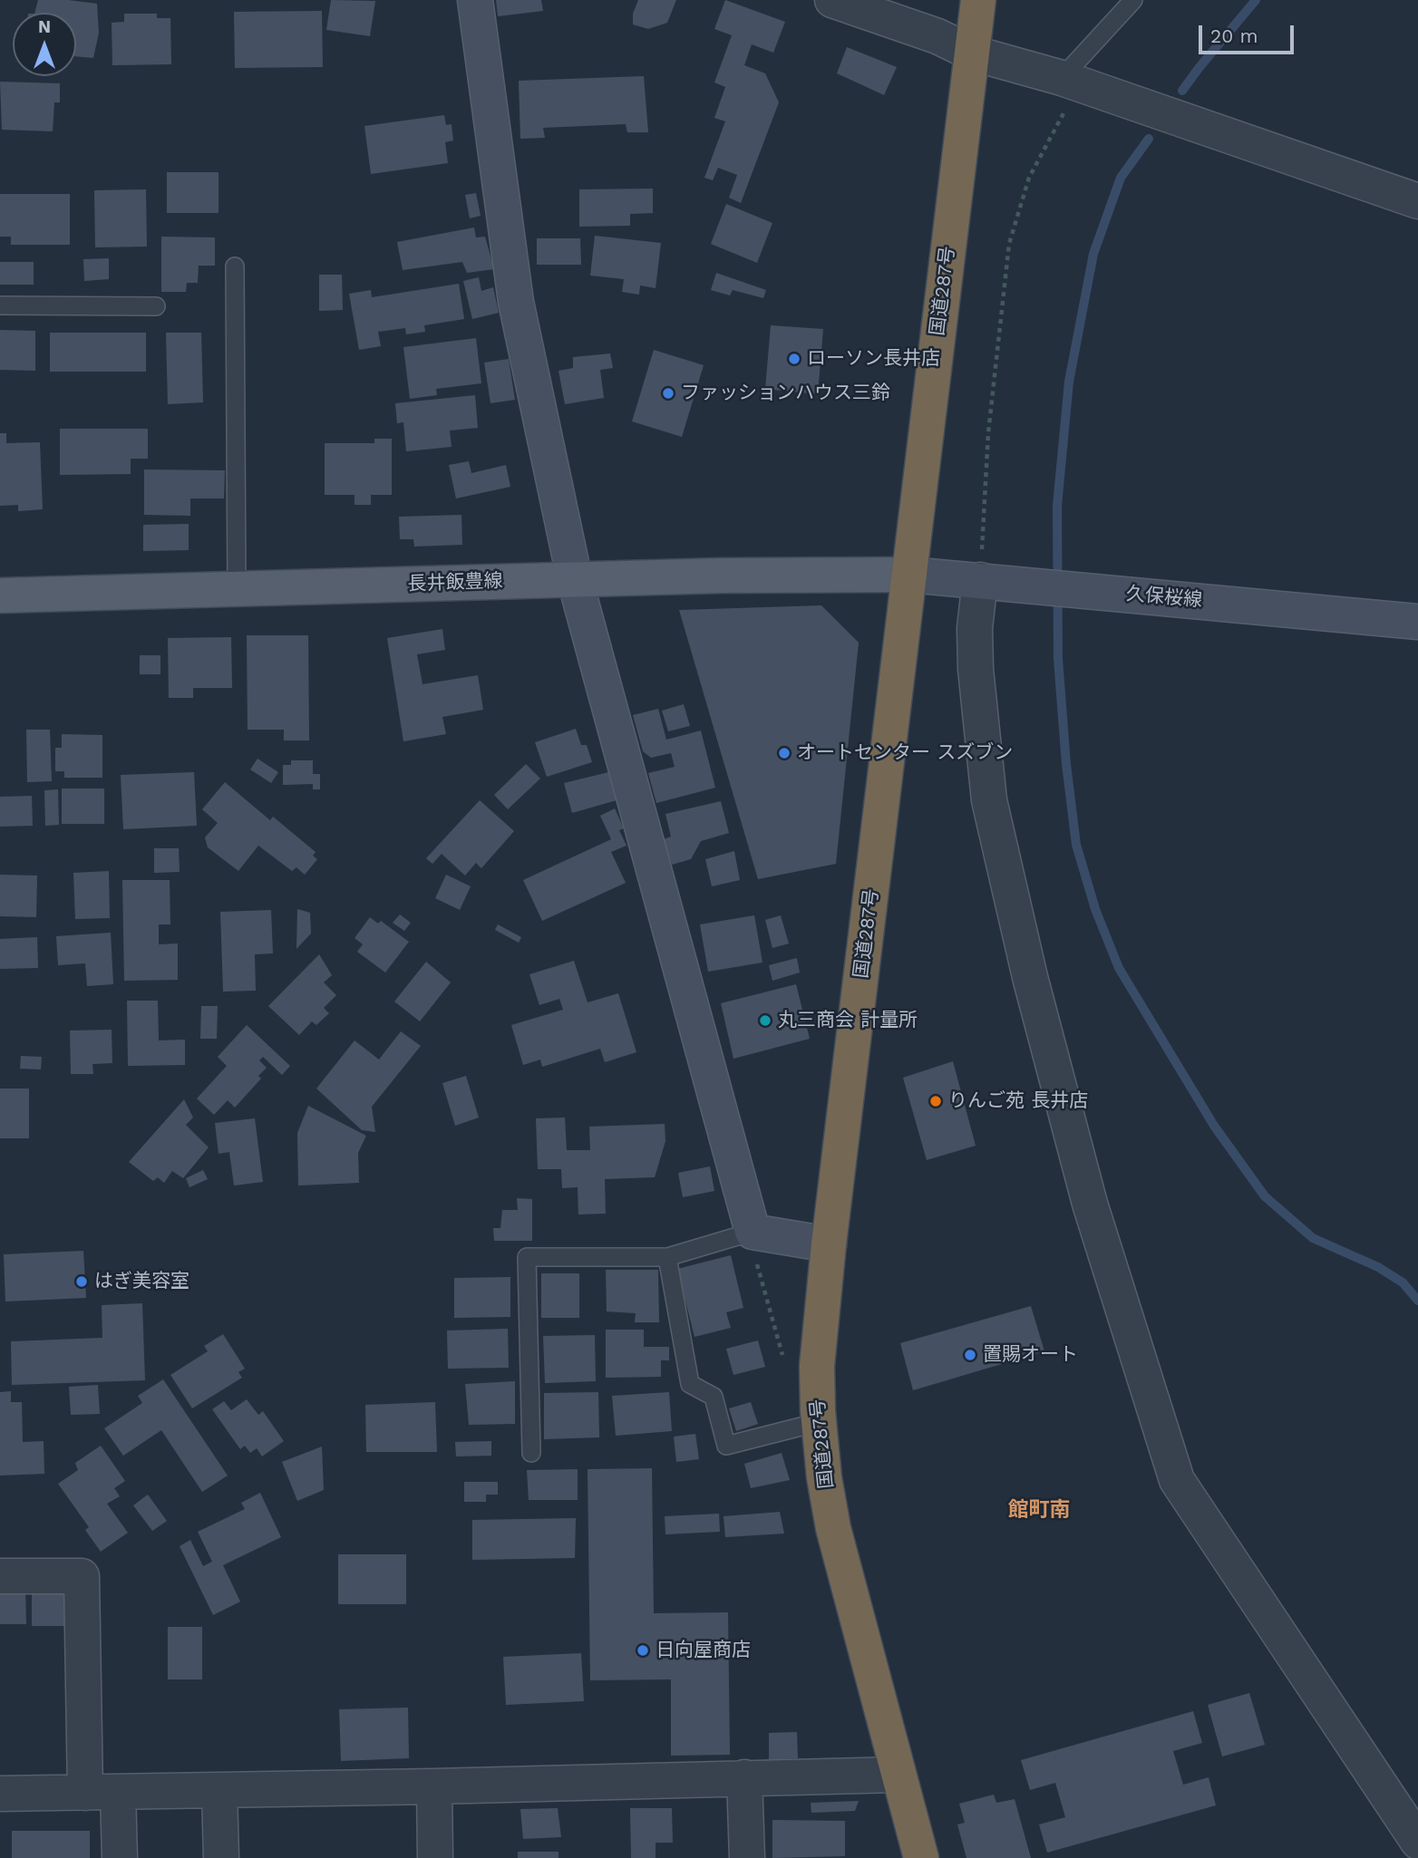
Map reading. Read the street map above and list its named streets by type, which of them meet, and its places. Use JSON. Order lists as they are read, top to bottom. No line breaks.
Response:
{"streets":{"highway":["国道287号"],"main road":["長井飯豊線"],"street":["久保桜線"]},"crossings":[["国道287号","長井飯豊線"],["国道287号","久保桜線"],["長井飯豊線","久保桜線"]],"districts":["館町南"],"places":["ローソン長井店","ファッションハウス三鈴","オートセンター スズブン","丸三商会 計量所","りんご苑 長井店","はぎ美容室","置賜オート","日向屋商店"],"scale_bar":"20 m","north":"top"}
